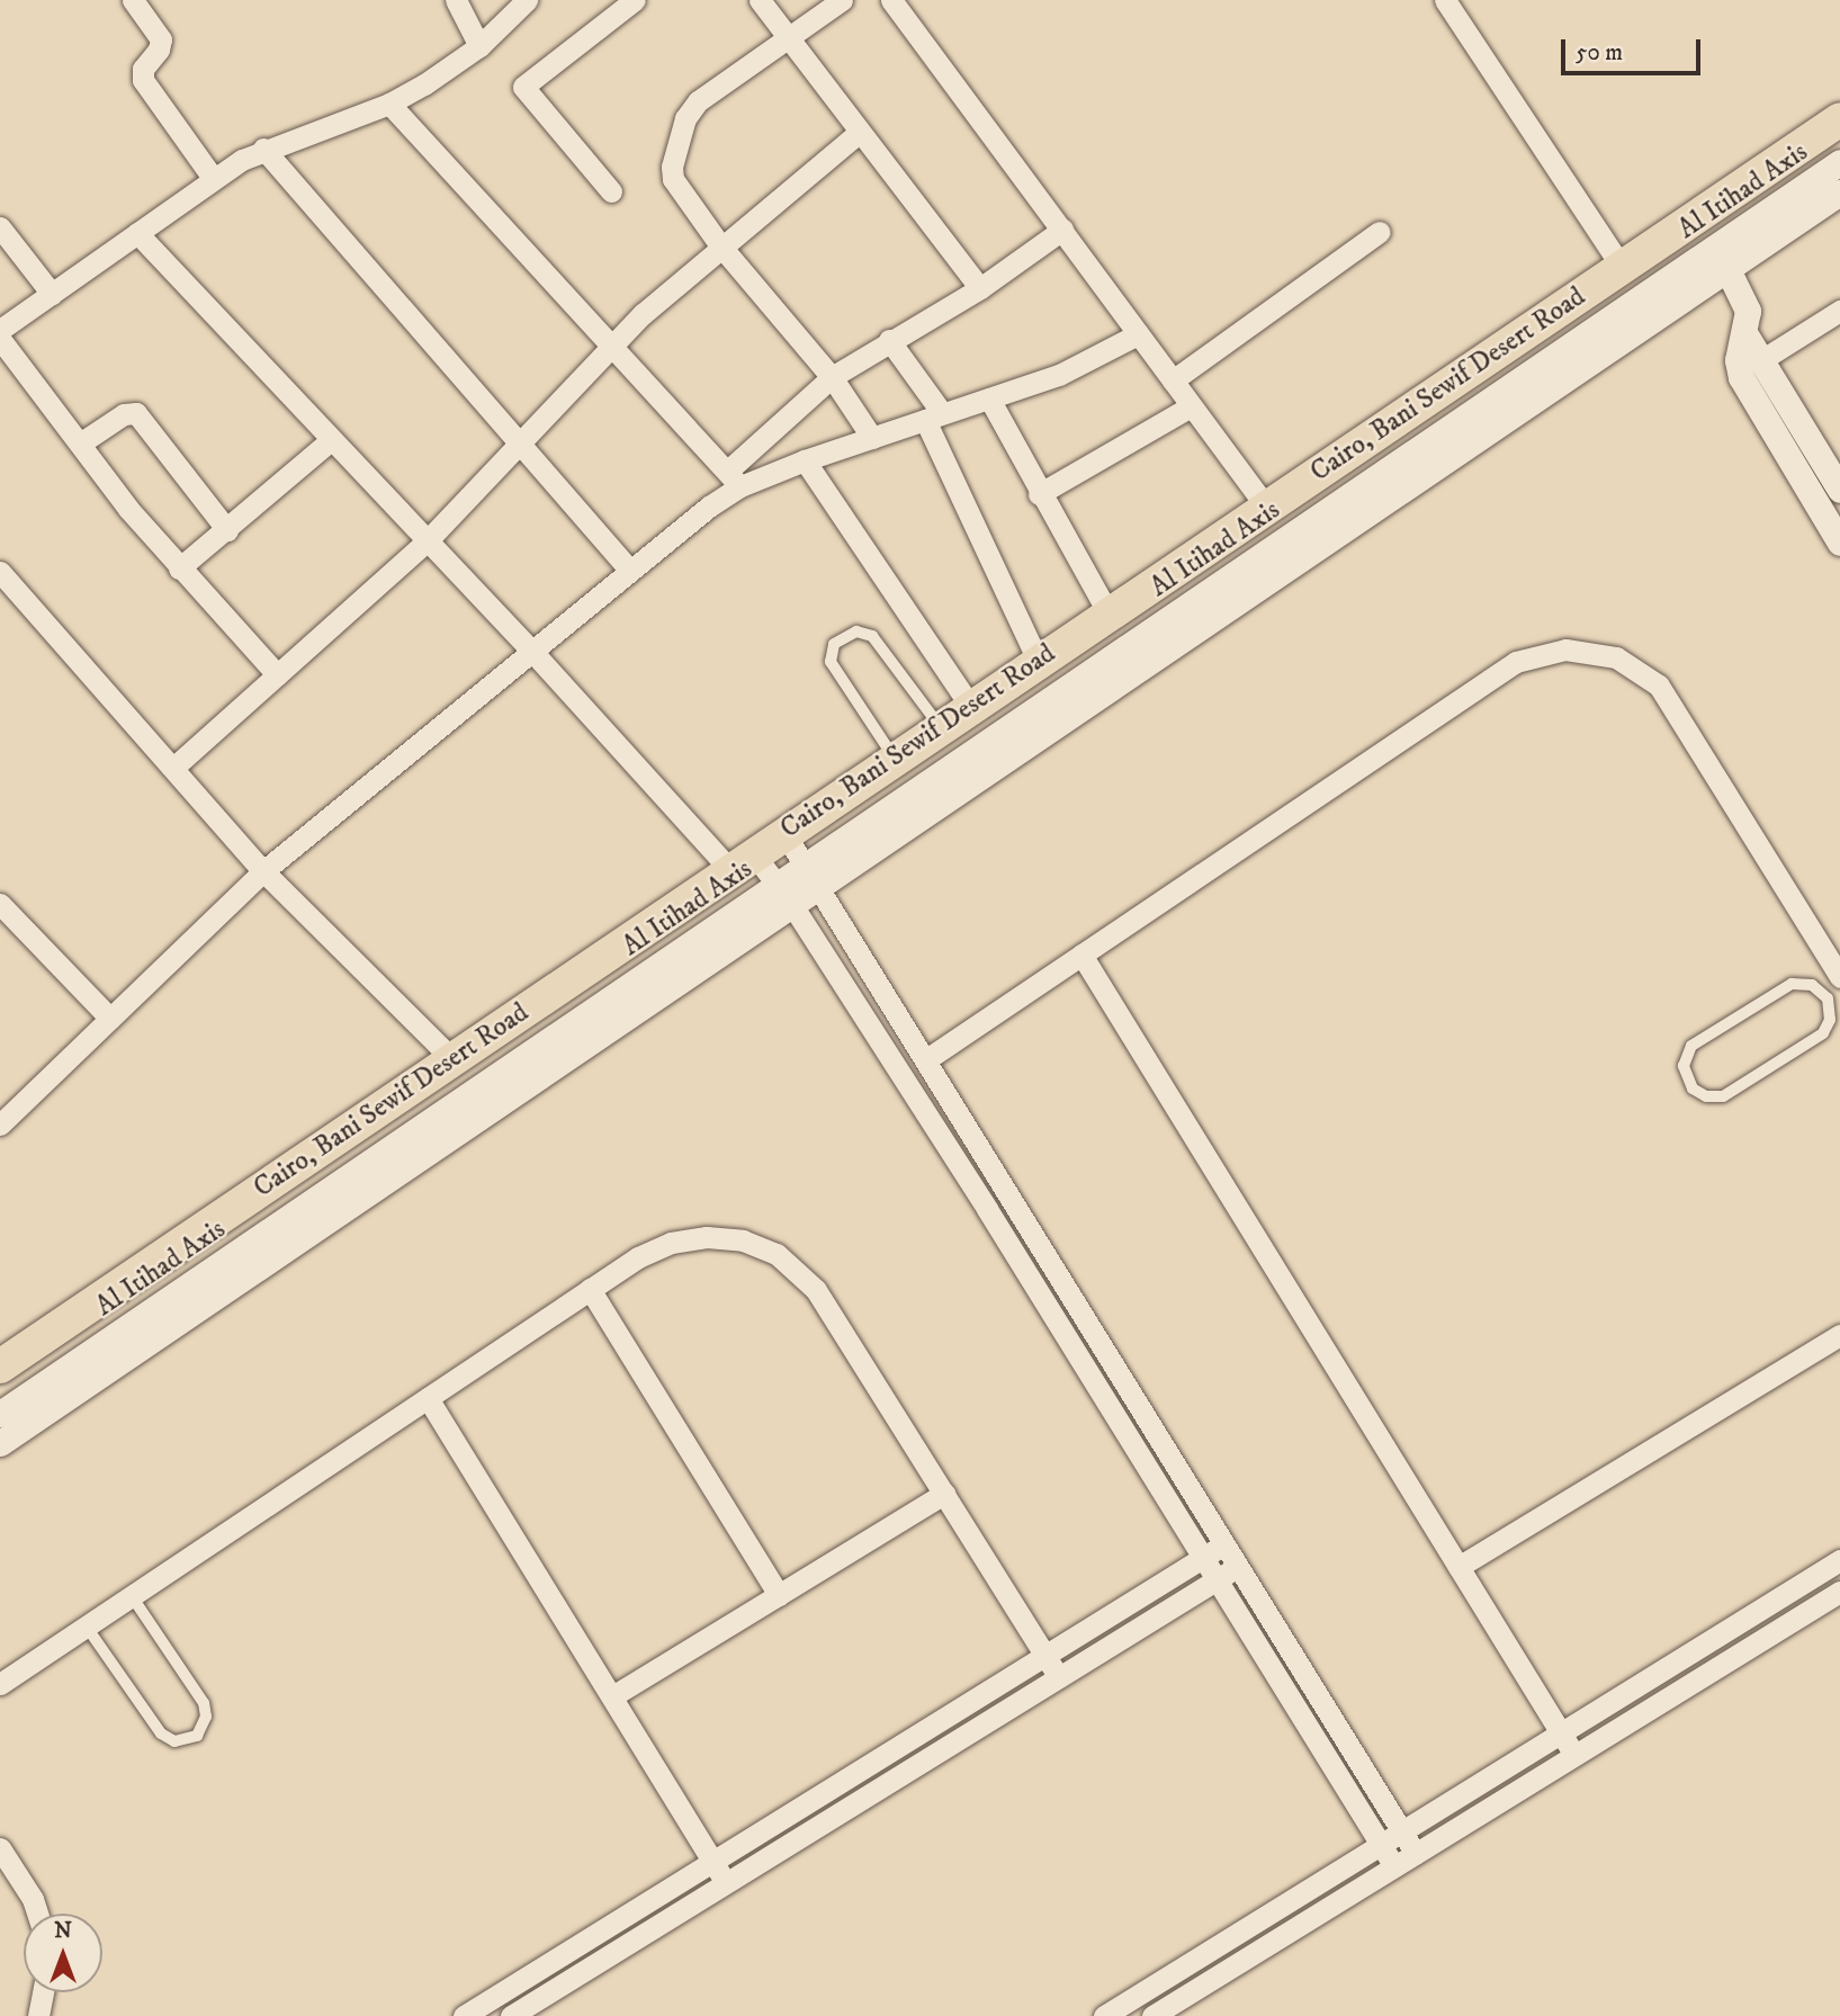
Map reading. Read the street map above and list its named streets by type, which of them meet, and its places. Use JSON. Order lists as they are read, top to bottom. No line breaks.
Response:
{"streets":{"main road":["Cairo, Bani Sewif Desert Road"],"street":["Al Itihad Axis"]},"scale_bar":"50 m","north":"top"}
